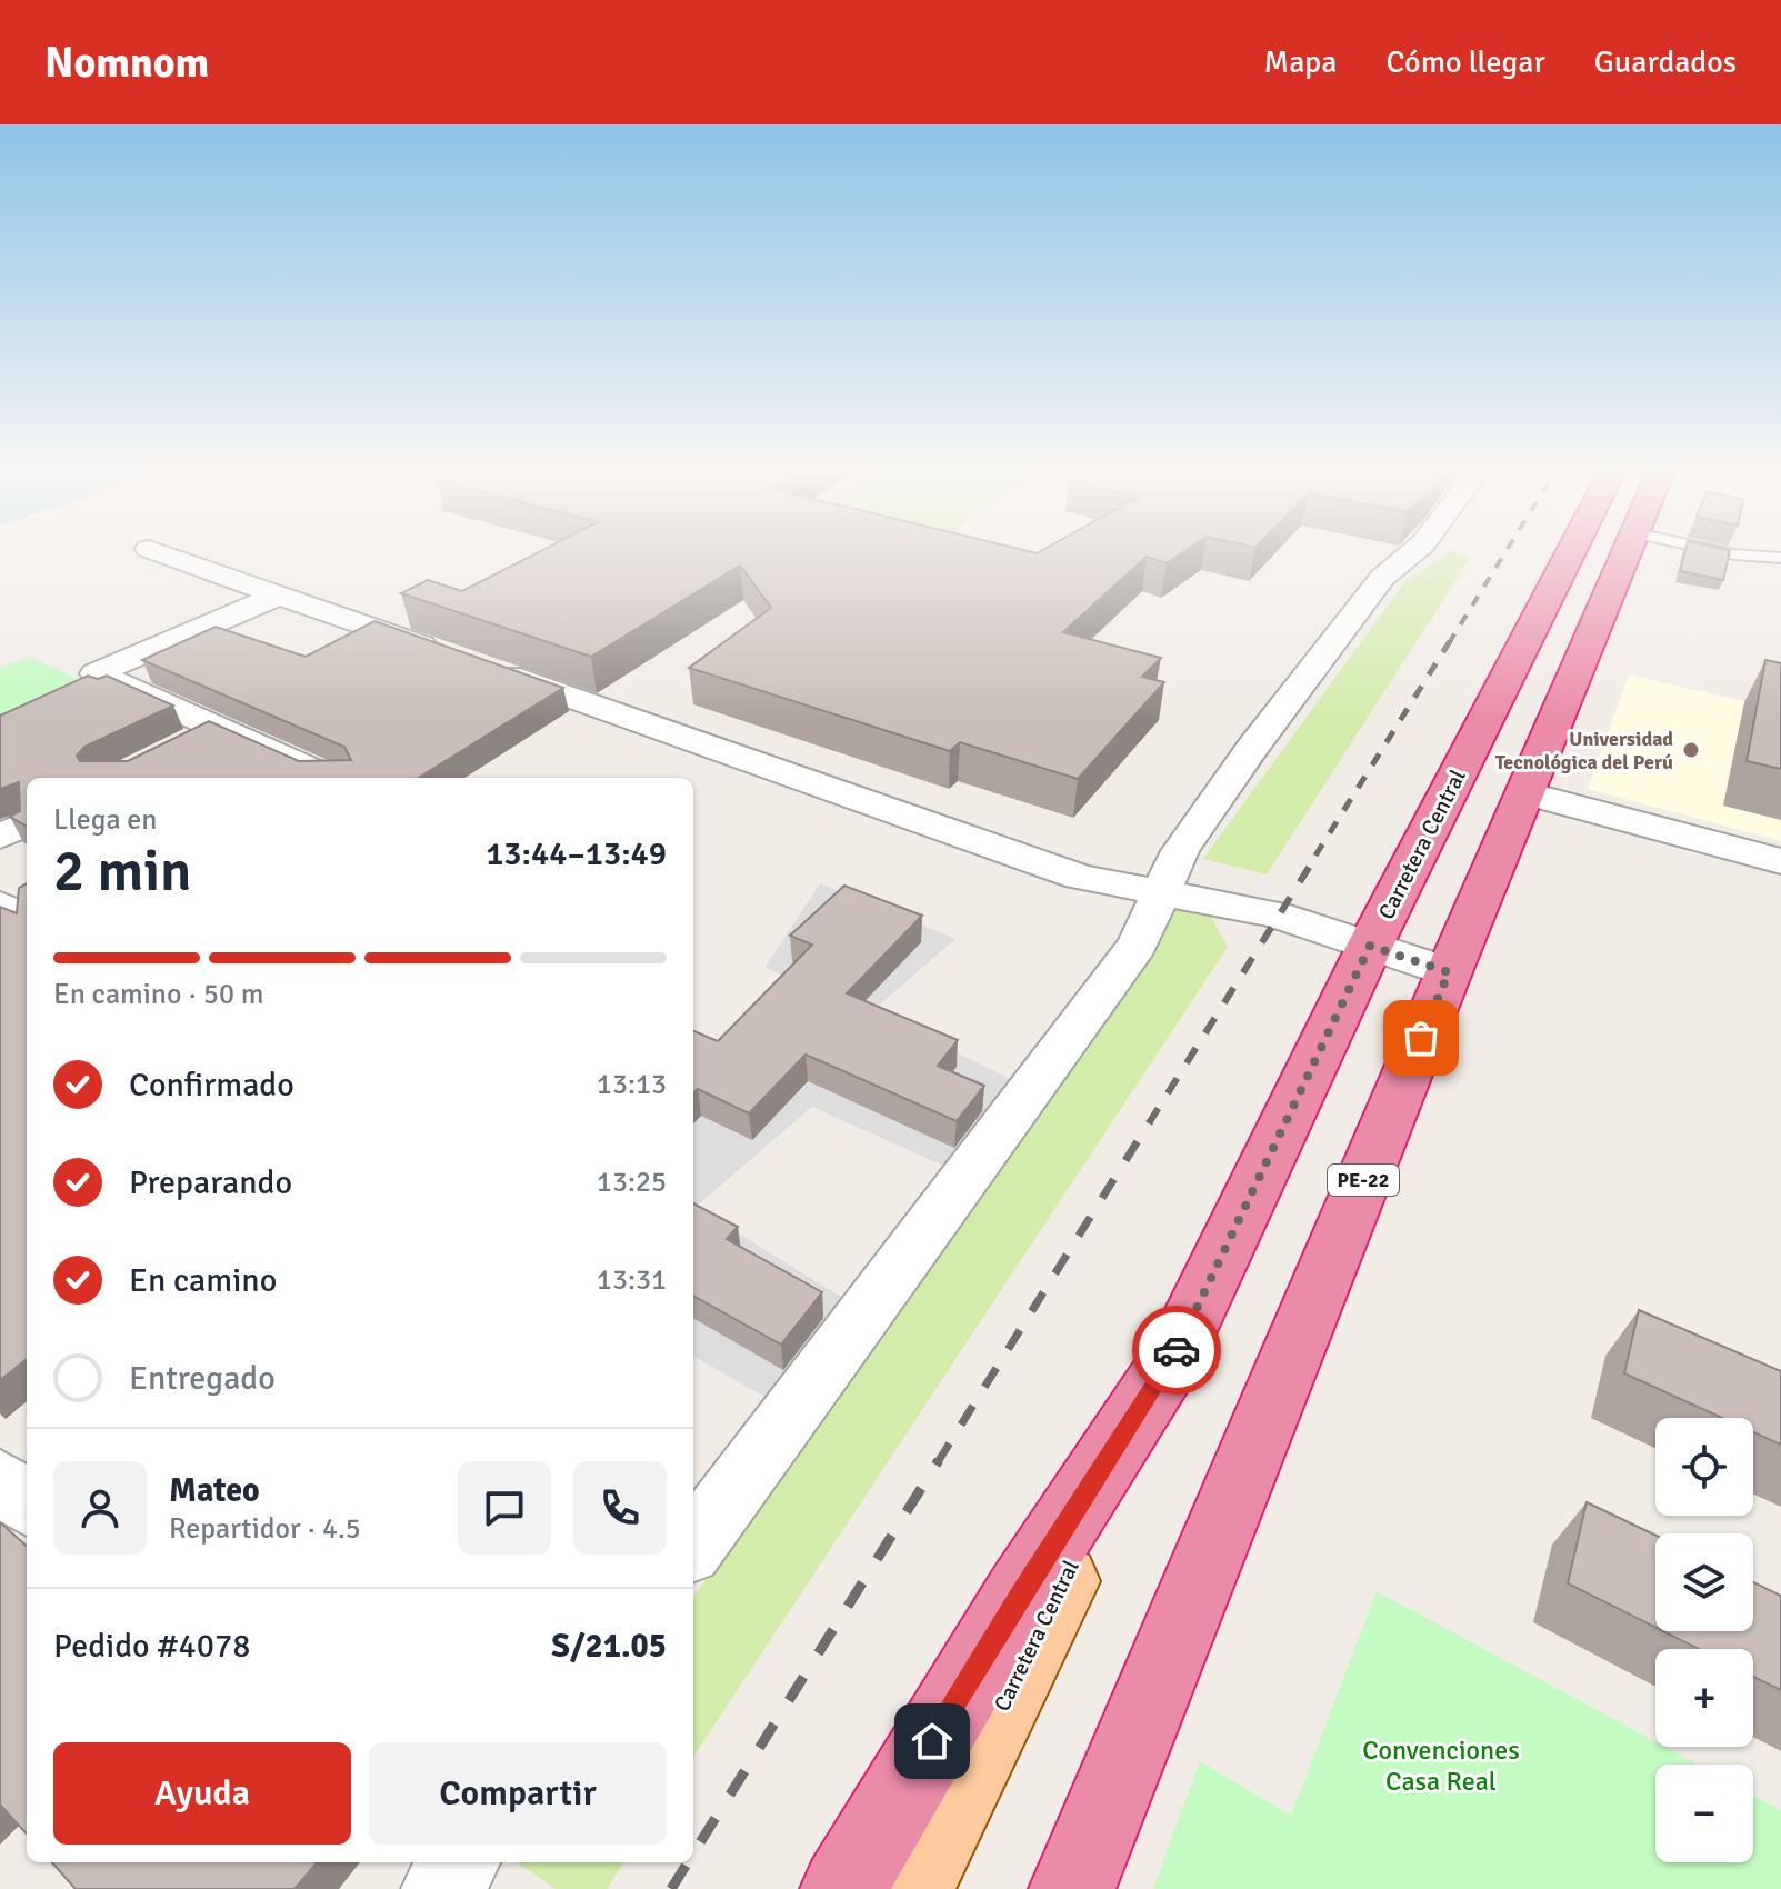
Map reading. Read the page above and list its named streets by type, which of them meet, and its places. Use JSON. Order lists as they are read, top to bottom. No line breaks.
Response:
{"streets":{"highway":["Carretera Central","PE-22"]},"crossings":[["Carretera Central","PE-22"]],"parks":["Convenciones Casa Real"],"places":["Universidad Tecnológica del Perú"],"page":{"header":"Nomnom","nav":["Mapa","Cómo llegar","Guardados"],"heading":["2 min","Llega en","13:44–13:49"],"panel":["Mateo","Repartidor · 4.5","Pedido #4078","S/21.05"],"bar":"En camino · 50 m","list":[["Confirmado","13:13"],["Preparando","13:25"],["En camino","13:31"],"Entregado"],"map_buttons":["+","−"],"buttons":["Ayuda","Compartir"]}}
